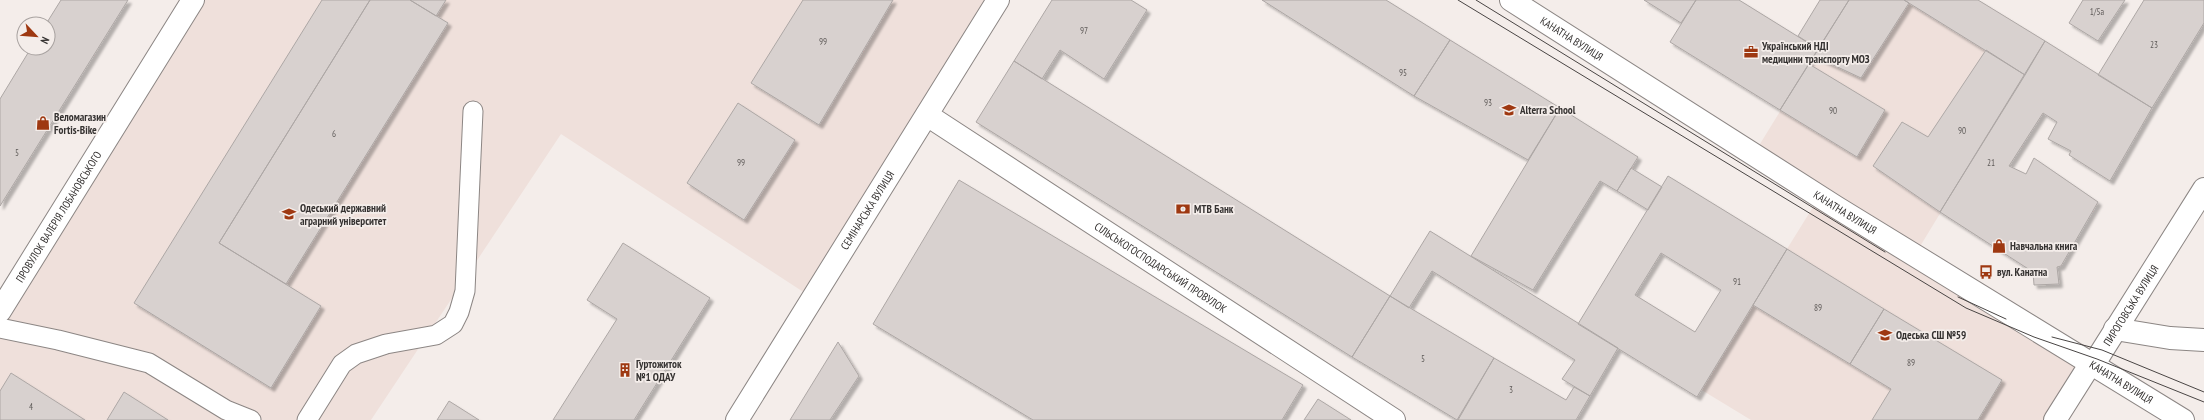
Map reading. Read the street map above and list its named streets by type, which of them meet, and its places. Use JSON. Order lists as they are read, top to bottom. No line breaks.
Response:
{"streets":{"street":["КАНАТНА ВУЛИЦЯ","СЕМІНАРСЬКА ВУЛИЦЯ","ПРОВУЛОК ВАЛЕРІЯ ЛОБАНОВСЬКОГО","СІЛЬСЬКОГОСПОДАРСЬКИЙ ПРОВУЛОК","ПИРОГОВСЬКА ВУЛИЦЯ"]},"crossings":[["КАНАТНА ВУЛИЦЯ","ПИРОГОВСЬКА ВУЛИЦЯ"],["СЕМІНАРСЬКА ВУЛИЦЯ","СІЛЬСЬКОГОСПОДАРСЬКИЙ ПРОВУЛОК"]],"places":{"office":["Український НДІ медицини транспорту МОЗ"],"school or university":["Alterra School","Одеський державний аграрний університет","Одеська CШ №59"],"shop":["Веломагазин Fortis-Bike","Навчальна книга"],"bank":["МТВ Банк"],"bus stop":["вул. Канатна"],"building":["Гуртожиток №1 ОДАУ"]},"house_numbers":["1/5а","97","99","23","95","93","90","90","6","5","99","21","91","89","5","89","3","4"],"north":"bottom right"}
